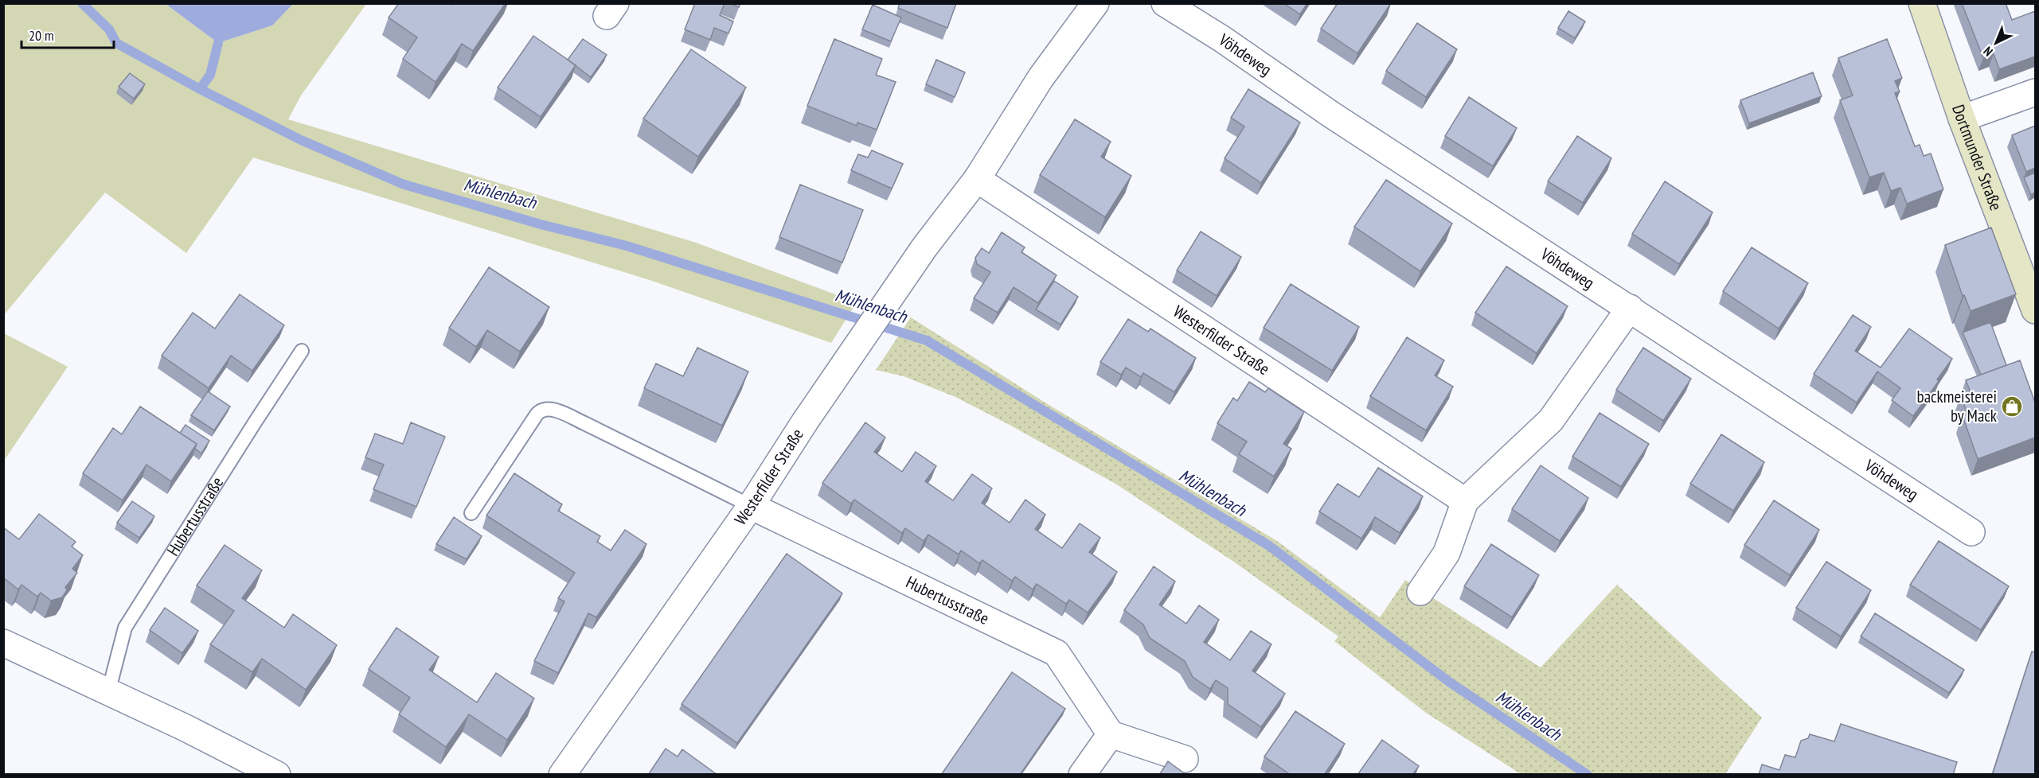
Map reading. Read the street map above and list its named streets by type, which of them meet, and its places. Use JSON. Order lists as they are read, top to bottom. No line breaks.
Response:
{"streets":{"main road":["Dortmunder Straße"],"street":["Vöhdeweg","Westerfilder Straße","Hubertusstraße"]},"crossings":[["Westerfilder Straße","Hubertusstraße"]],"water":["Mühlenbach"],"places":{"shop":["backmeisterei by Mack"]},"scale_bar":"20 m","north":"bottom left"}
